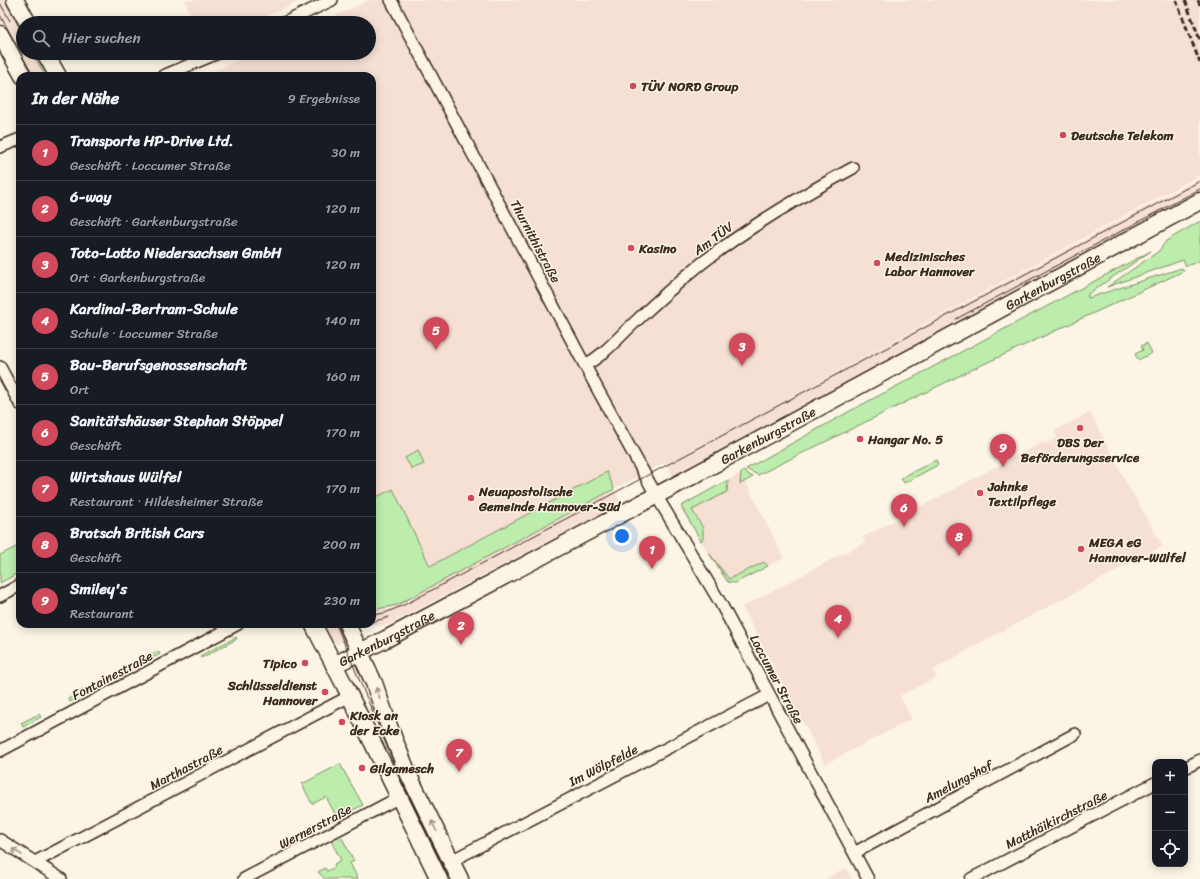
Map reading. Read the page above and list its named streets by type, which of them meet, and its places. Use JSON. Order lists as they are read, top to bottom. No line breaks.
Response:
{"streets":{"main road":["Garkenburgstraße"],"street":["Am TÜV","Thurnithistraße","Fontainestraße","Loccumer Straße","Im Wölpfelde","Marthastraße","Amelungshof","Matthäikirchstraße","Wernerstraße"]},"crossings":[["Am TÜV","Thurnithistraße"],["Thurnithistraße","Garkenburgstraße"],["Thurnithistraße","Loccumer Straße"],["Garkenburgstraße","Loccumer Straße"],["Loccumer Straße","Im Wölpfelde"],["Loccumer Straße","Amelungshof"]],"places":["TÜV NORD Group","Deutsche Telekom","Kasino","Medizinisches Labor Hannover","DBS Der Beförderungsservice","Hangar No. 5","Jahnke Textilpflege","Neuapostolische Gemeinde Hannover-Süd","MEGA eG Hannover-Wülfel","Tipico","Schlüsseldienst Hannover","Kiosk an der Ecke","Gilgamesch"],"page":{"search":"Hier suchen","heading":["In der Nähe","9 Ergebnisse"],"list":[{"mark":"1","name":"Transporte HP-Drive Ltd.","note":"Geschäft · Loccumer Straße","value":"30 m"},{"mark":"2","name":"6-way","note":"Geschäft · Garkenburgstraße","value":"120 m"},{"mark":"3","name":"Toto-Lotto Niedersachsen GmbH","note":"Ort · Garkenburgstraße","value":"120 m"},{"mark":"4","name":"Kardinal-Bertram-Schule","note":"Schule · Loccumer Straße","value":"140 m"},{"mark":"5","name":"Bau-Berufsgenossenschaft","note":"Ort","value":"160 m"},{"mark":"6","name":"Sanitätshäuser Stephan Stöppel","note":"Geschäft","value":"170 m"},{"mark":"7","name":"Wirtshaus Wülfel","note":"Restaurant · Hildesheimer Straße","value":"170 m"},{"mark":"8","name":"Bratsch British Cars","note":"Geschäft","value":"200 m"},{"mark":"9","name":"Smiley's","note":"Restaurant","value":"230 m"}],"pins":["5","3","9","6","8","1","4","2","7"],"map_buttons":["+","−"]}}
